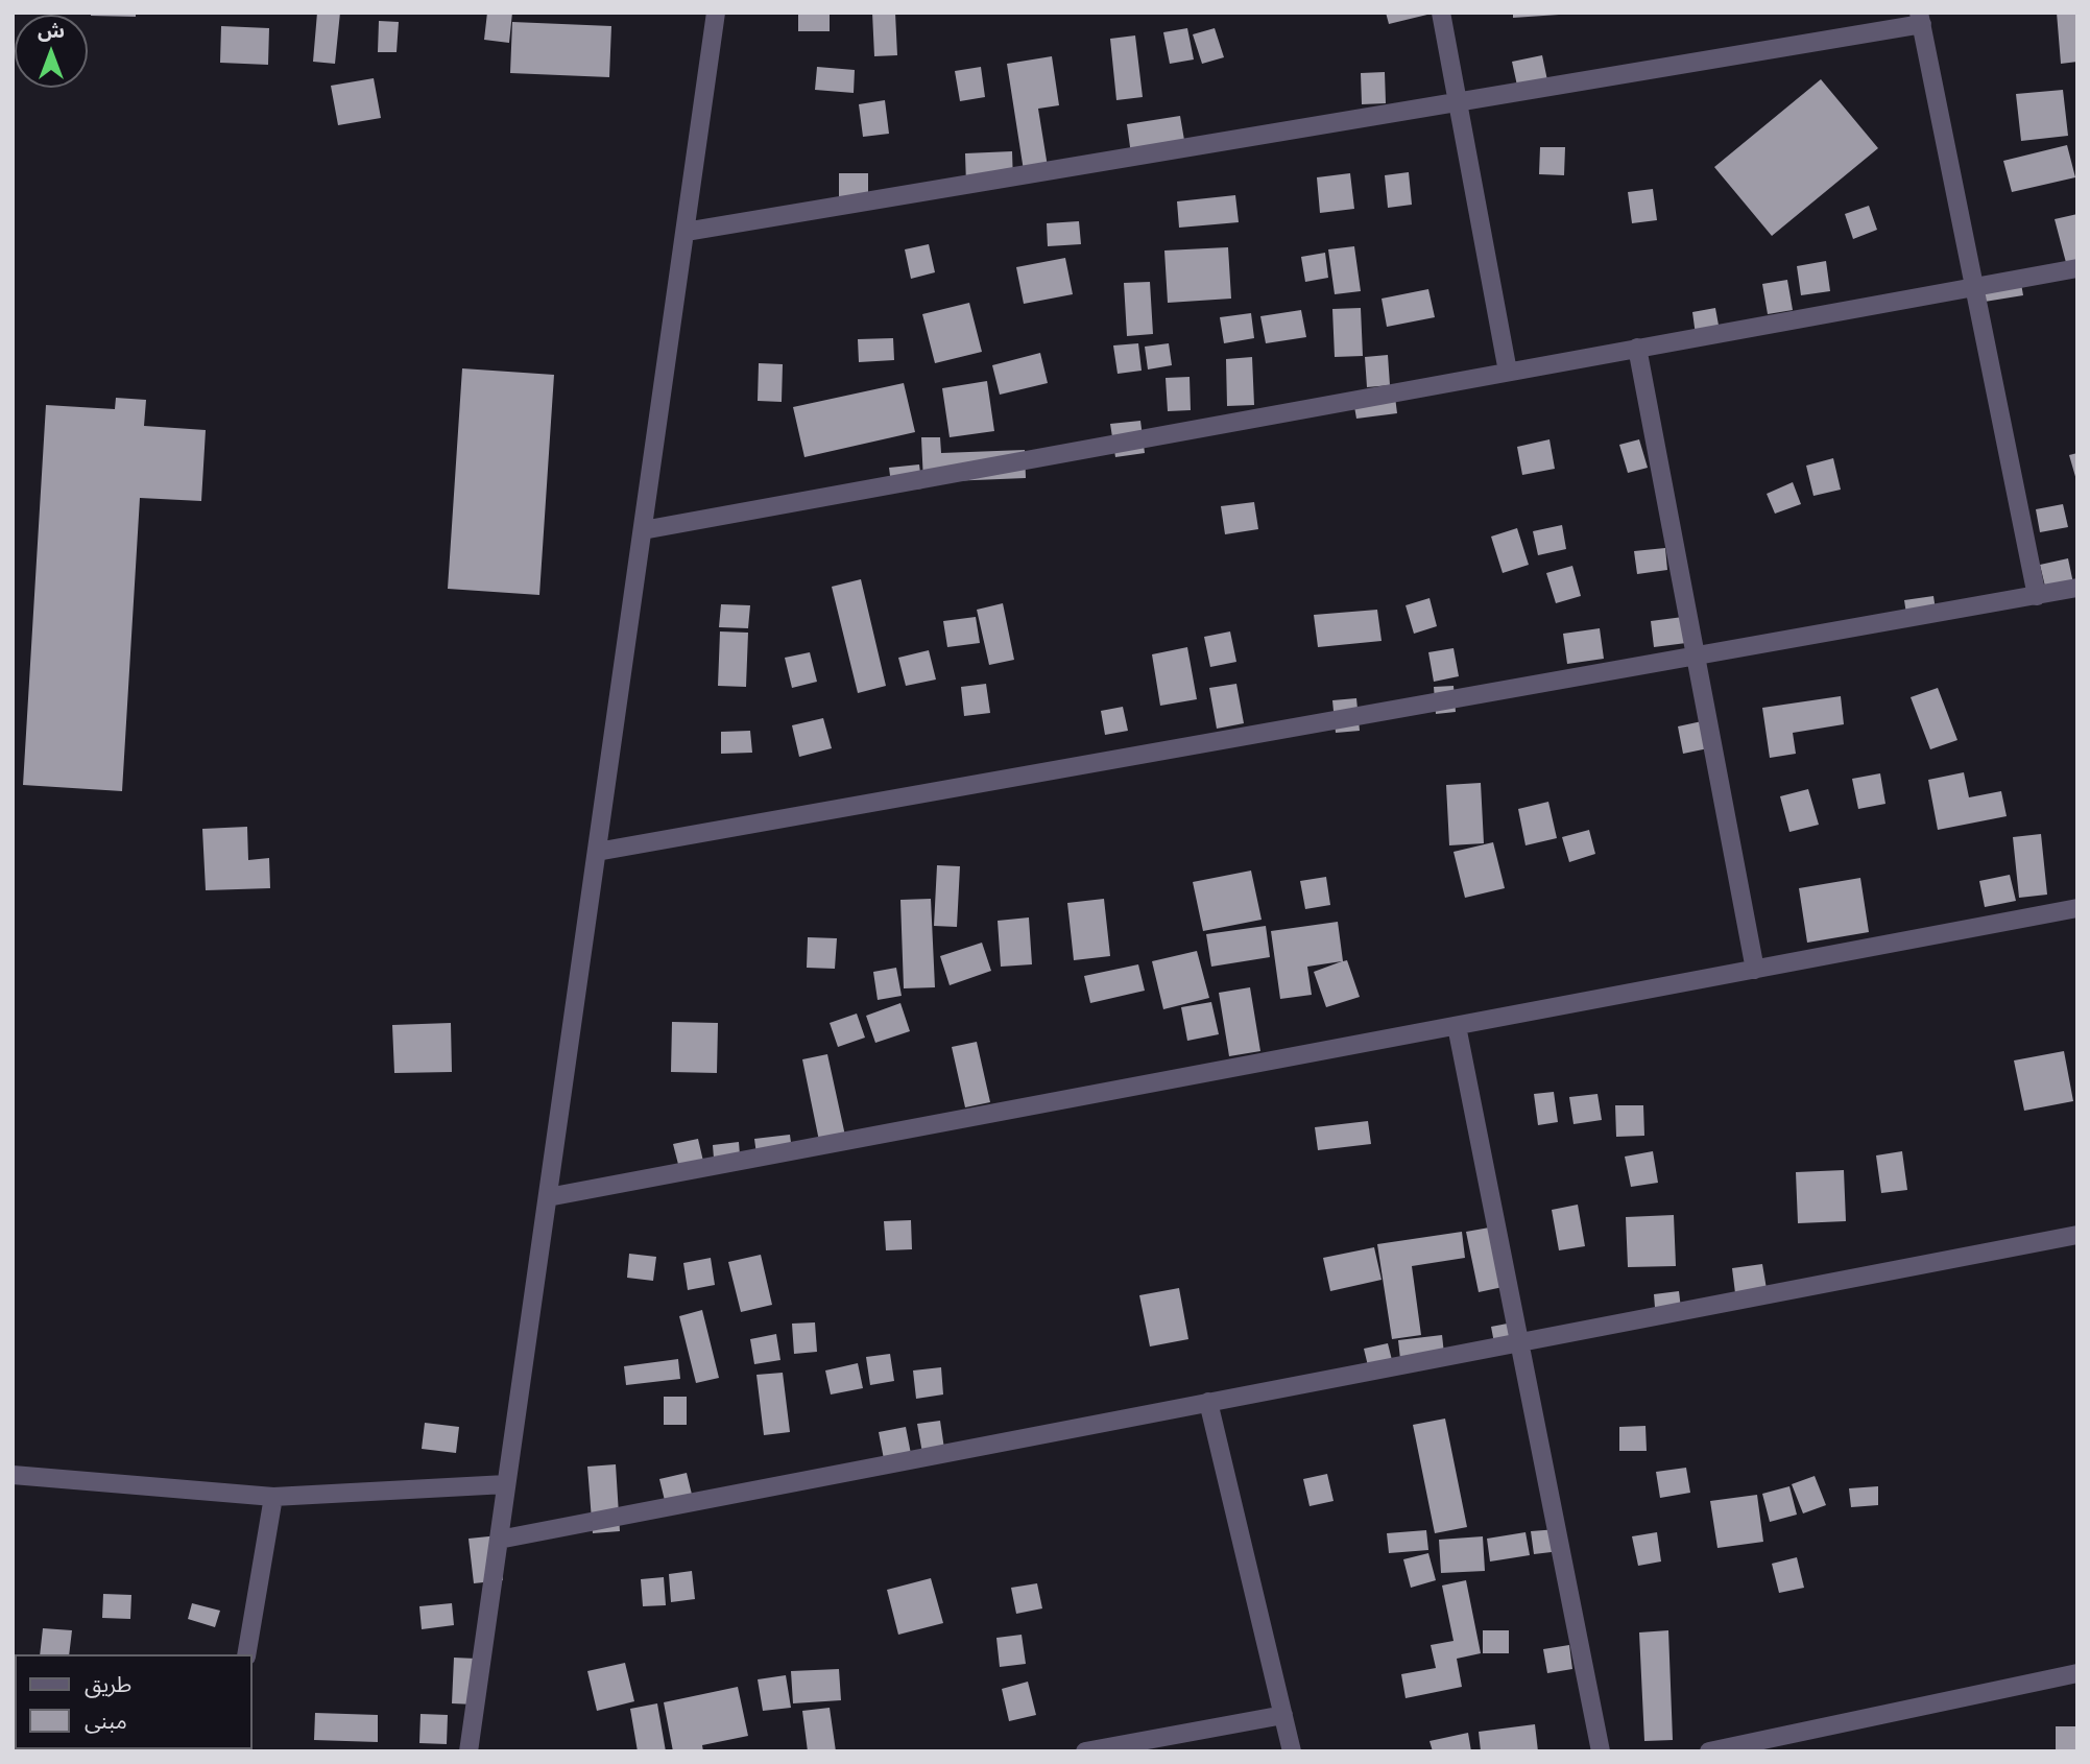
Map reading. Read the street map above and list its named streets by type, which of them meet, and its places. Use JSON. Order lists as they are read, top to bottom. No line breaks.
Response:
{"legend":["طريق","مبنى"],"north":"top"}
